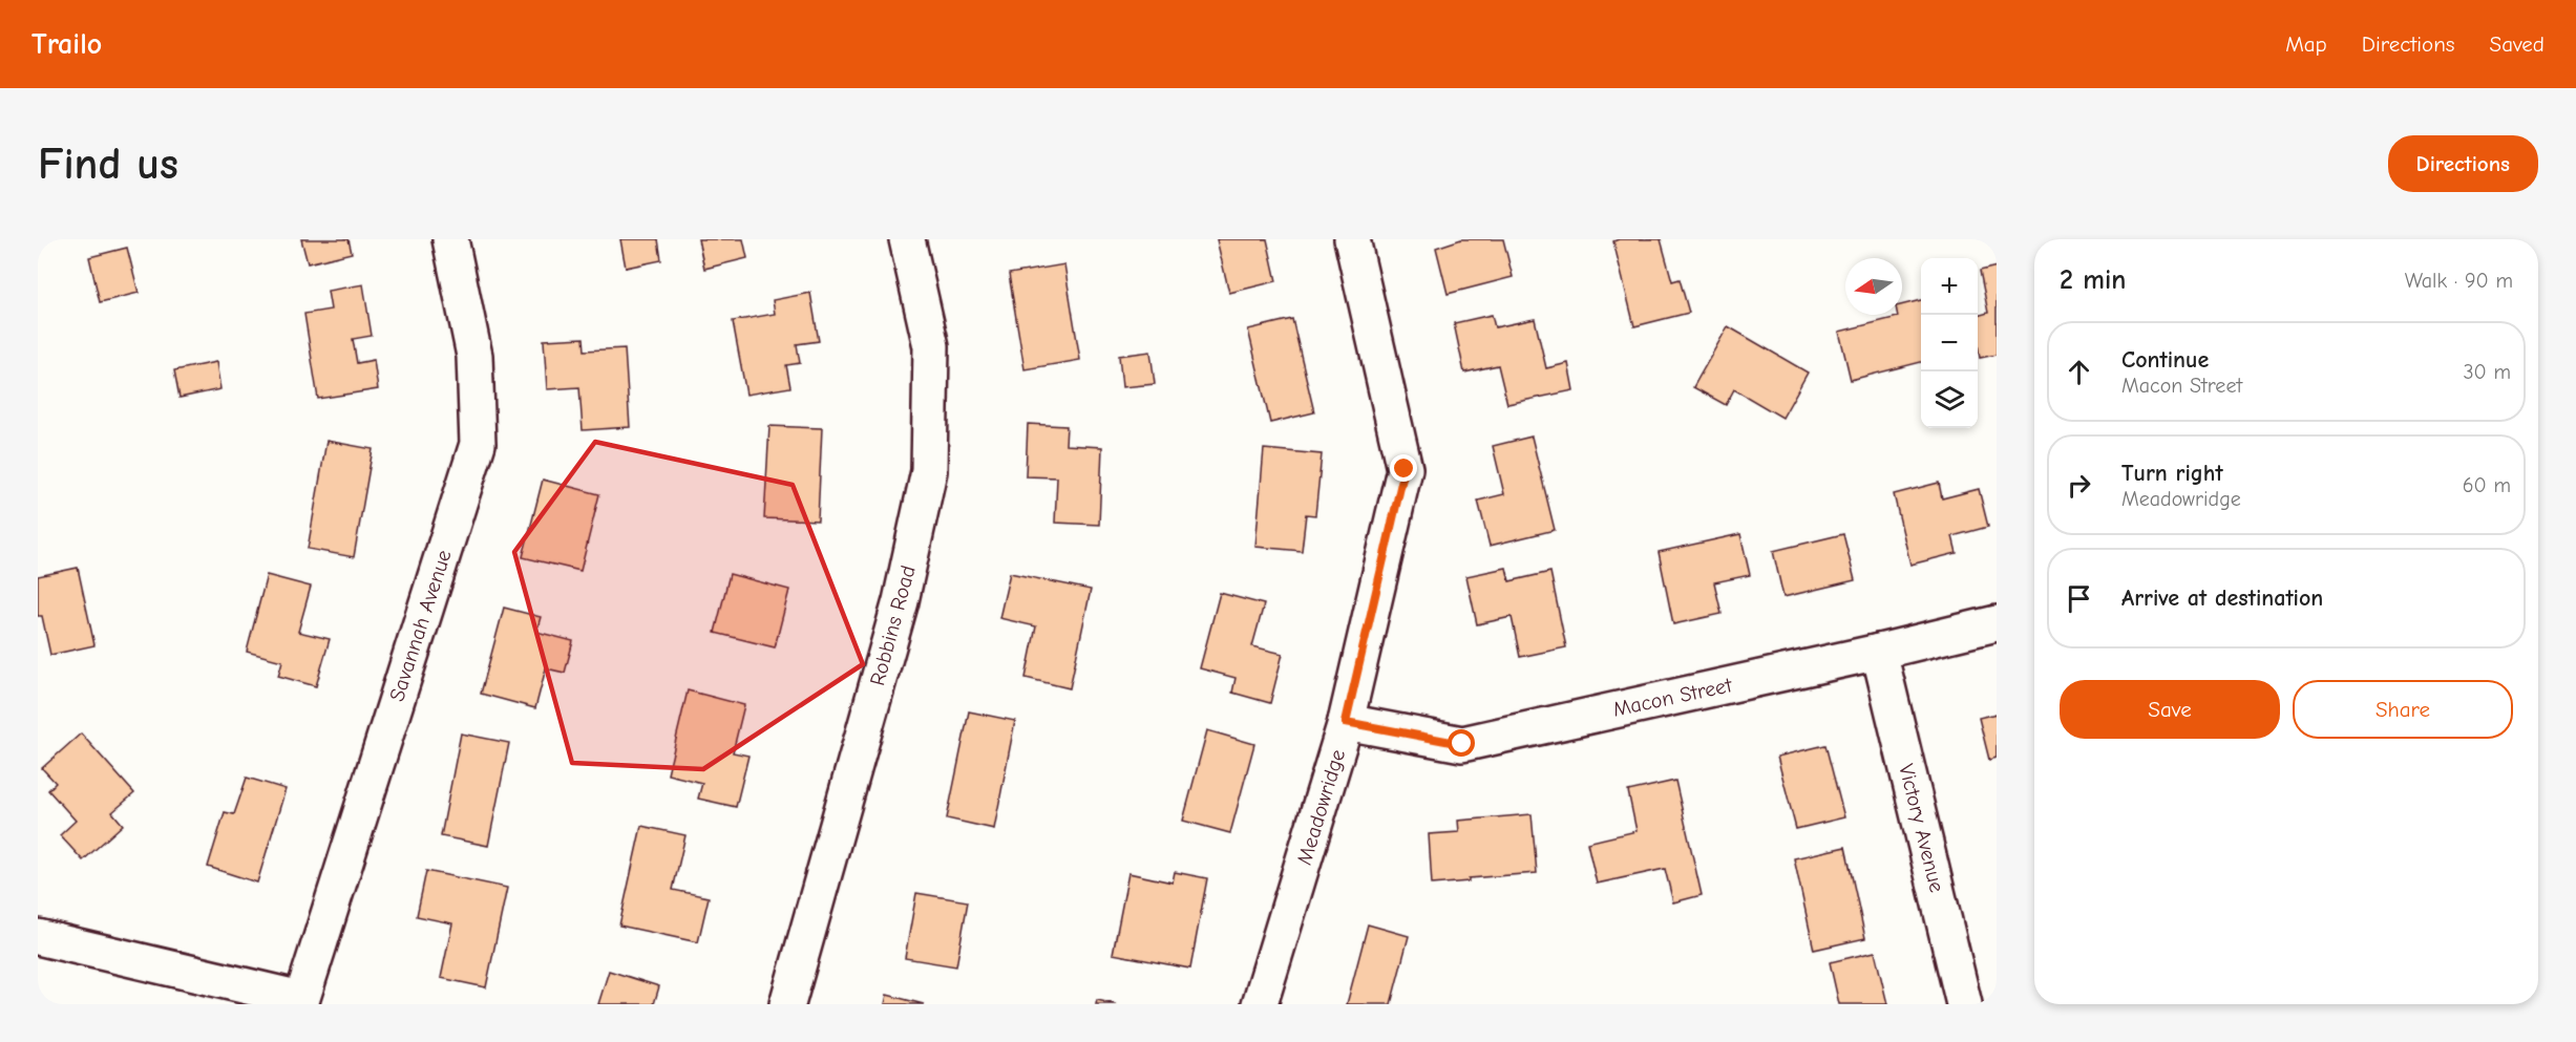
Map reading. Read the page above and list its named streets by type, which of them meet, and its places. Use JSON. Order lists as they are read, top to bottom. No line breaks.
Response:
{"streets":{"street":["Savannah Avenue","Robbins Road","Macon Street","Meadowridge","Victory Avenue"]},"crossings":[["Macon Street","Meadowridge"],["Macon Street","Victory Avenue"]],"north":"left","page":{"header":"Trailo","nav":["Map","Directions","Saved"],"buttons":["Directions",["Save","Share"]],"title":"Find us","heading":["2 min","Walk · 90 m"],"map_buttons":["+","−"],"list":[["Continue","Macon Street","30 m"],["Turn right","Meadowridge","60 m"],"Arrive at destination"]}}
